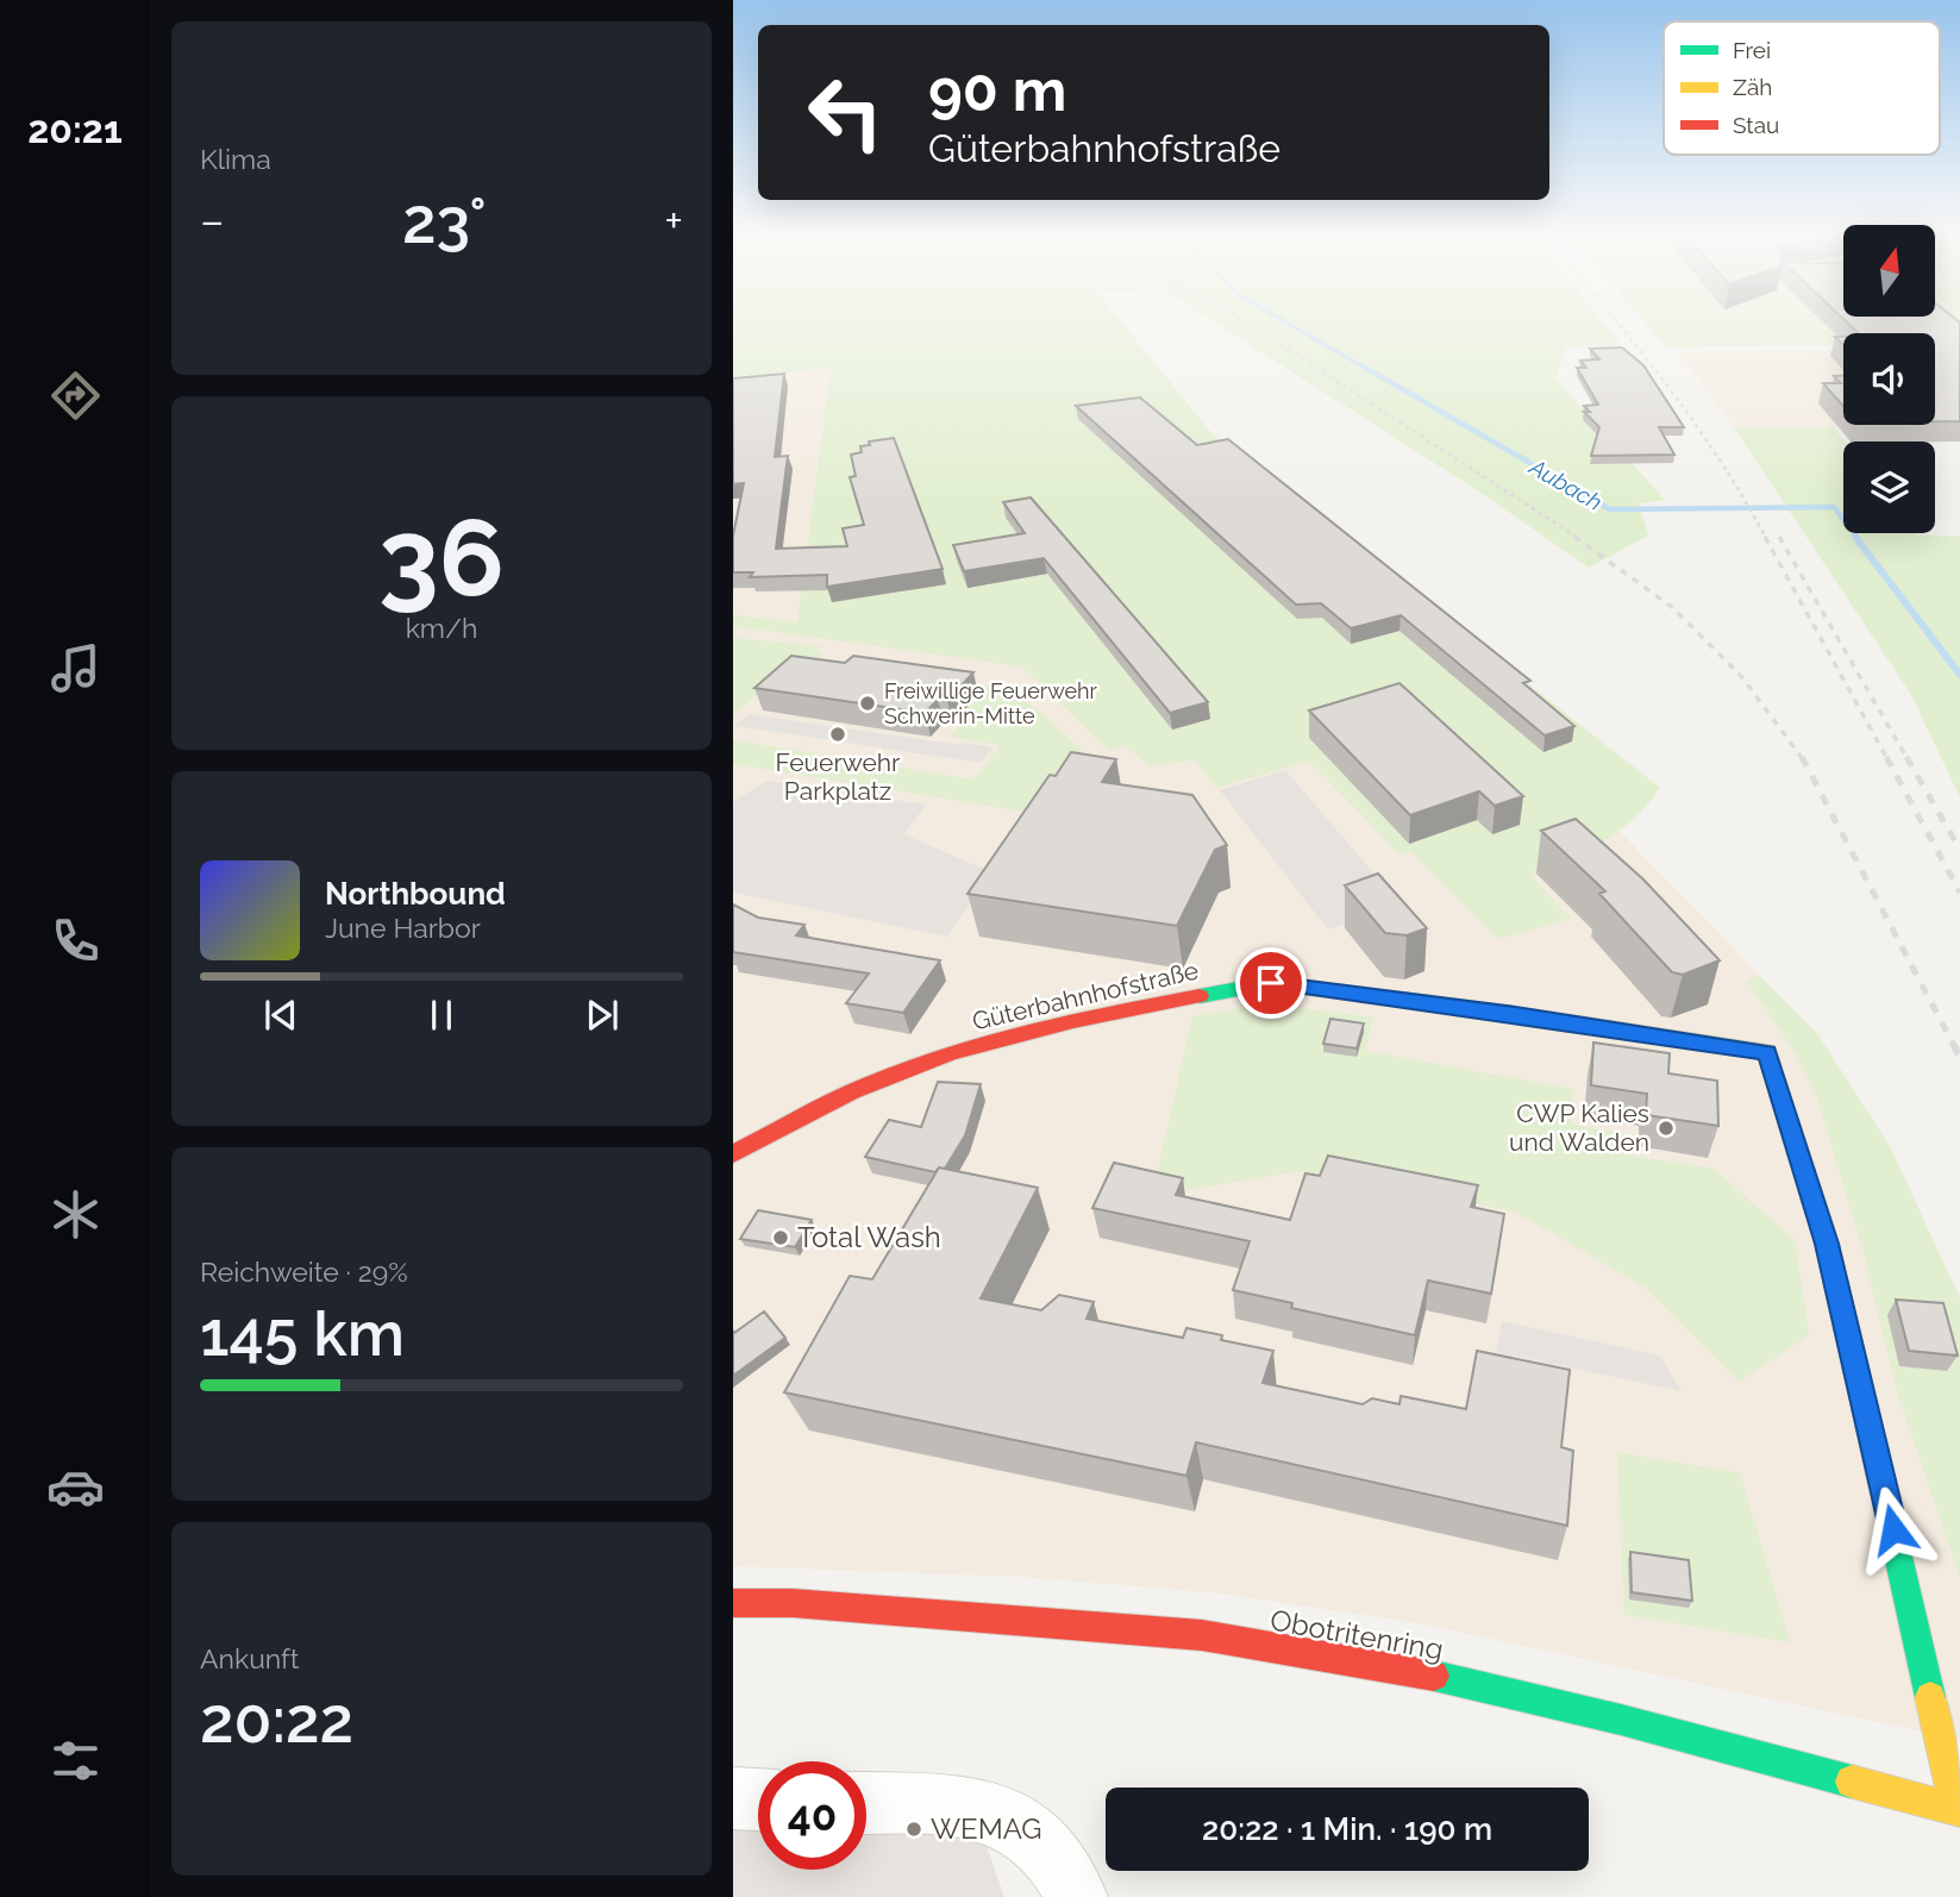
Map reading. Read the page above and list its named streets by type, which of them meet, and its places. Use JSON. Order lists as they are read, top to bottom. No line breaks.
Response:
{"streets":{"street":["Güterbahnhofstraße","Obotritenring"]},"crossings":[["Güterbahnhofstraße","Obotritenring"]],"water":["Aubach"],"places":["Freiwillige Feuerwehr Schwerin-Mitte","Feuerwehr Parkplatz","CWP Kalies und Walden","Total Wash","WEMAG"],"legend":["Frei","Zäh","Stau"],"north":"top","page":{"tabs":"20:21","tile":["Klima",["36","km/h"],["Reichweite · 29%","145 km"],["Ankunft","20:22"]],"turn":["90 m","Güterbahnhofstraße"],"heat":["−","23°","+"],"song":["Northbound","June Harbor"],"limit":"40","trip":"20:22 · 1 Min. · 190 m"}}
